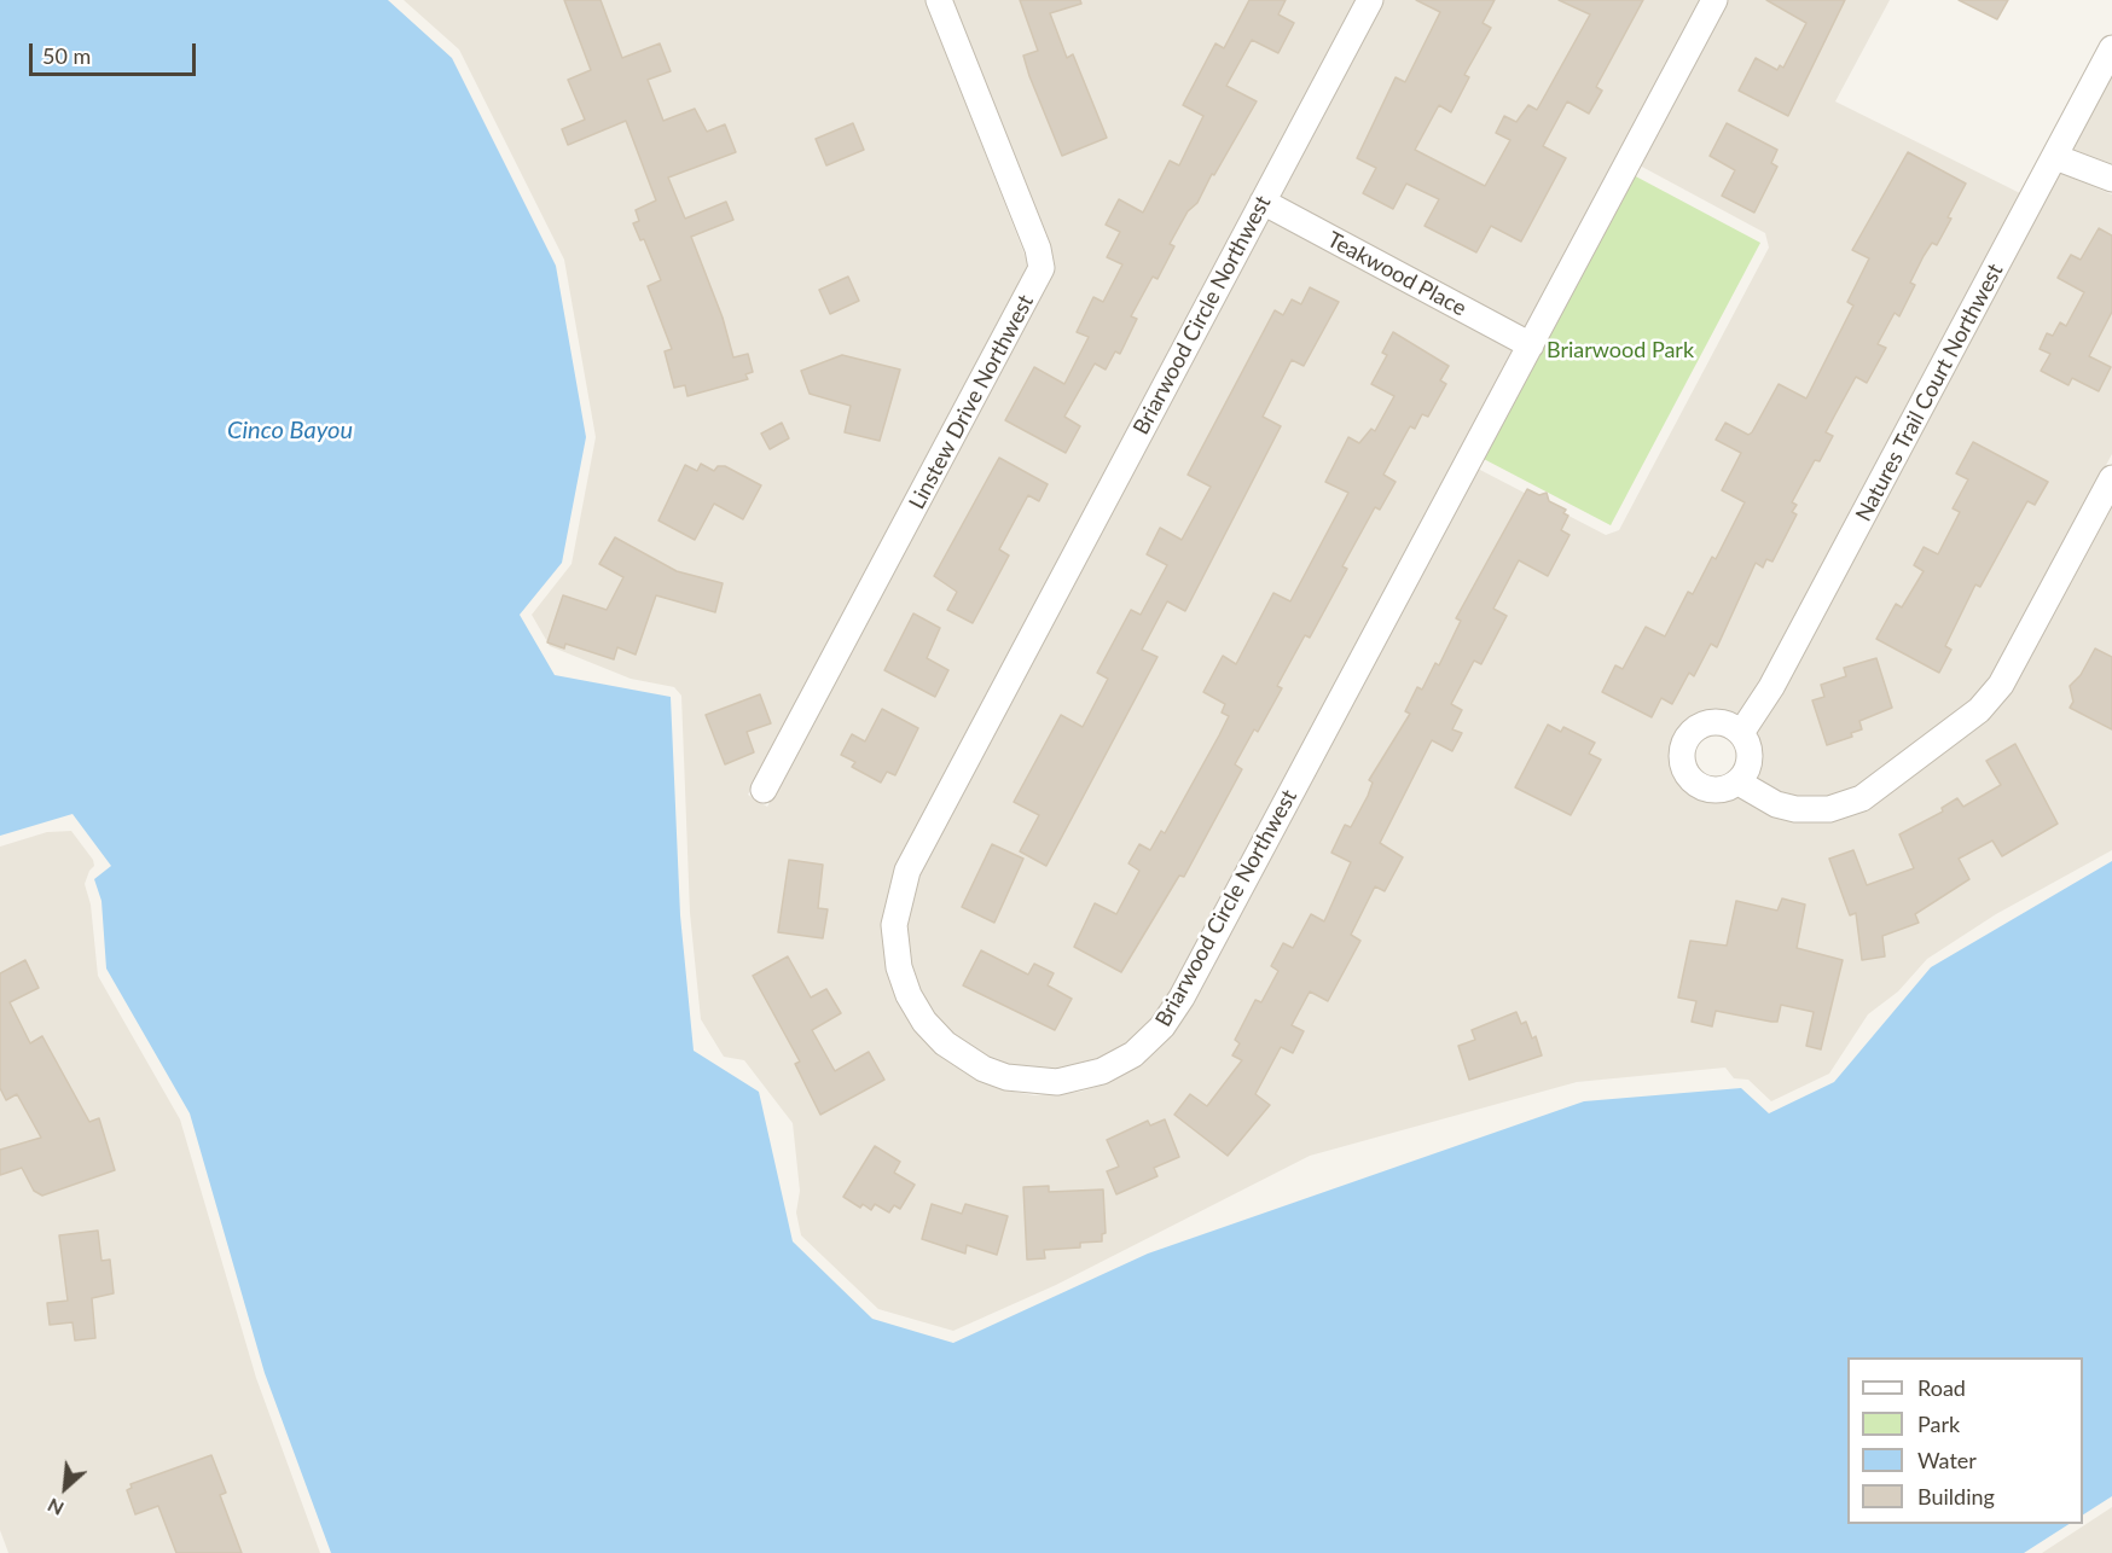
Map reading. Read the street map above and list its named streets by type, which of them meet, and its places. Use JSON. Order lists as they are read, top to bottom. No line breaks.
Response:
{"streets":{"street":["Teakwood Place","Briarwood Circle Northwest","Natures Trail Court Northwest","Linstew Drive Northwest"]},"crossings":[["Teakwood Place","Briarwood Circle Northwest"]],"water":["Cinco Bayou"],"parks":["Briarwood Park"],"legend":["Road","Park","Water","Building"],"scale_bar":"50 m","north":"bottom left"}
